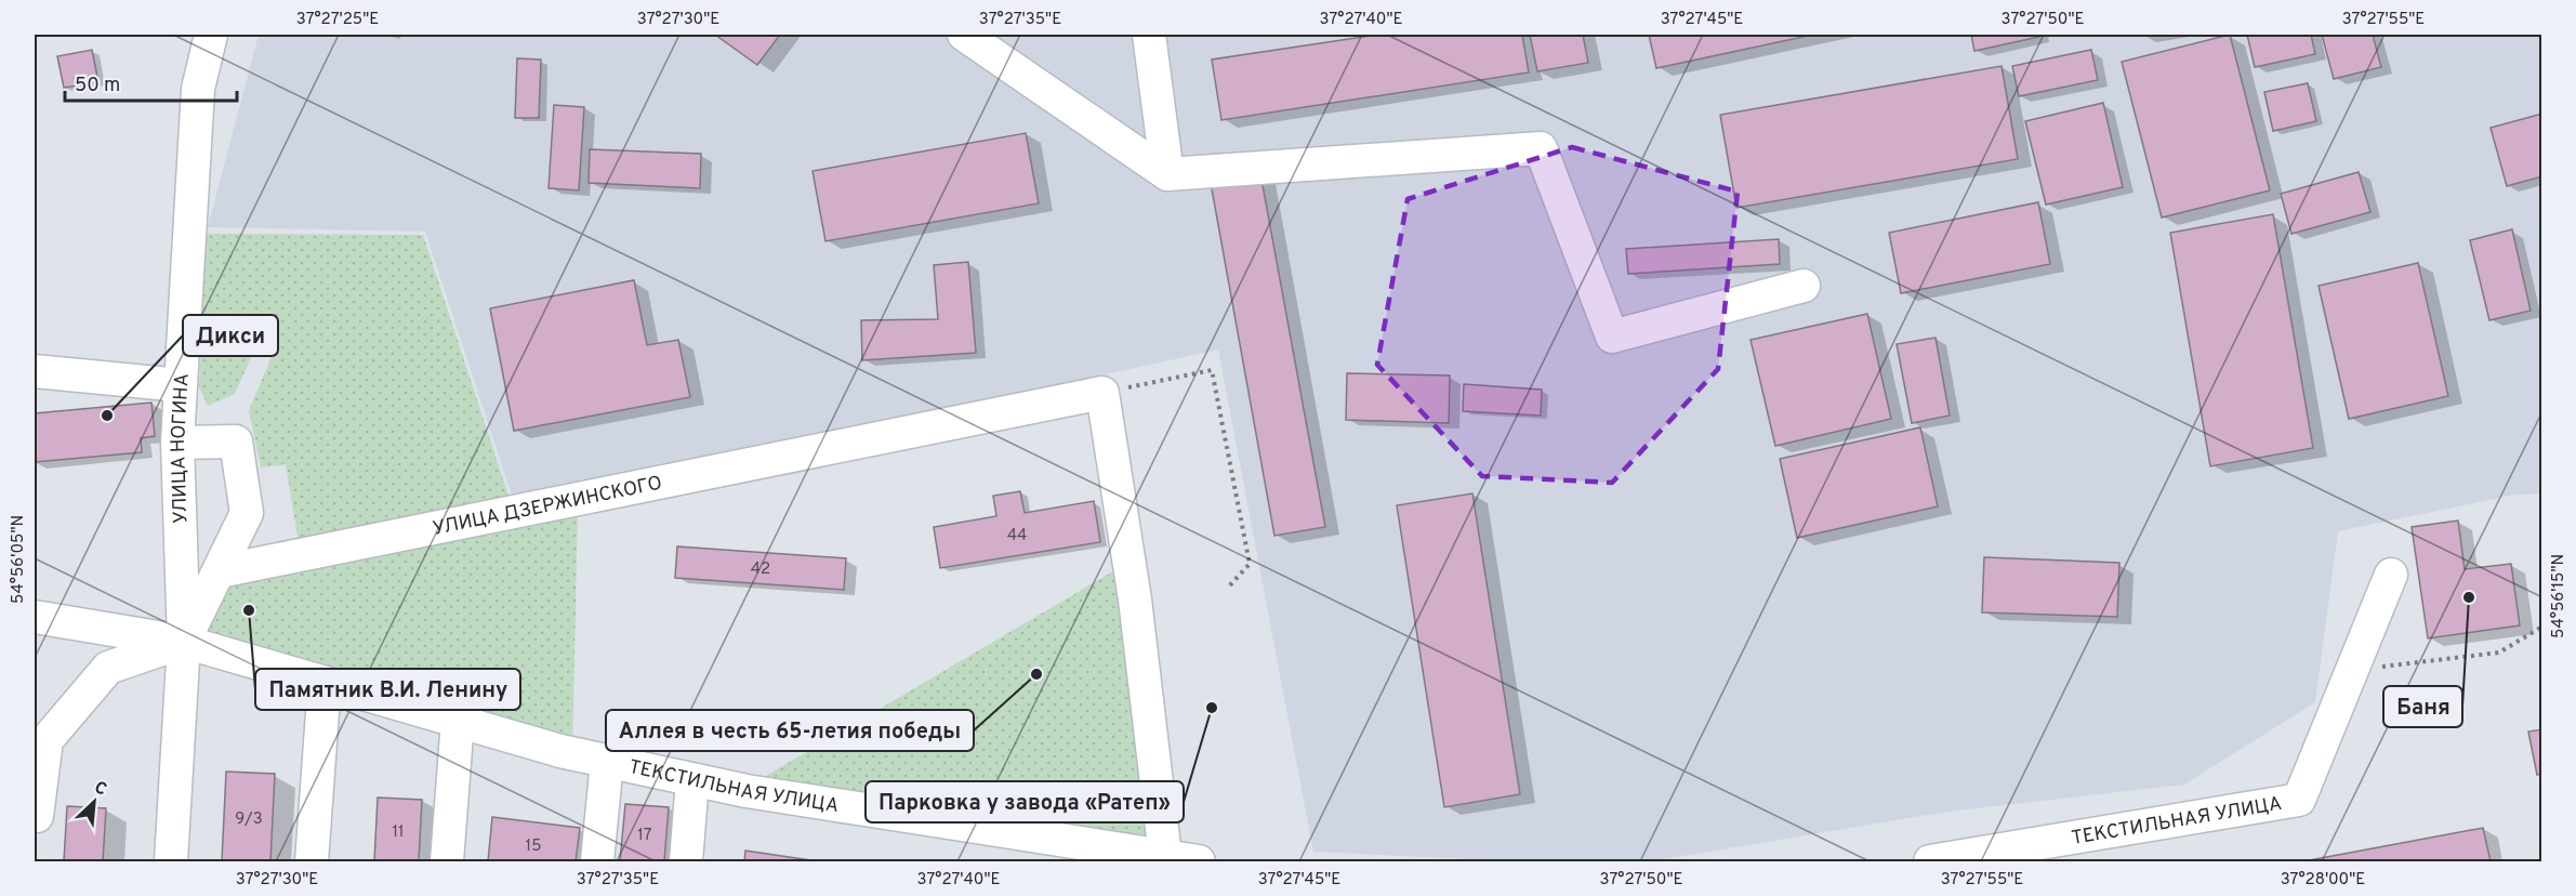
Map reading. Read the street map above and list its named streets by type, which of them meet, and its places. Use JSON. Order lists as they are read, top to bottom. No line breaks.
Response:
{"streets":{"street":["УЛИЦА НОГИНА","УЛИЦА ДЗЕРЖИНСКОГО","ТЕКСТИЛЬНАЯ УЛИЦА"]},"crossings":[["УЛИЦА НОГИНА","ТЕКСТИЛЬНАЯ УЛИЦА"]],"places":["Дикси","Баня","Памятник В.И. Ленину","Аллея в честь 65-летия победы","Парковка у завода «Ратеп»"],"house_numbers":["44","42","9/3","11","17","15"],"scale_bar":"50 m","north":"top right","coordinates":["37°27'25\"E","37°27'30\"E","37°27'35\"E","37°27'40\"E","37°27'45\"E","37°27'50\"E","37°27'55\"E","54°56'05\"N","54°56'15\"N","37°28'00\"E"]}
